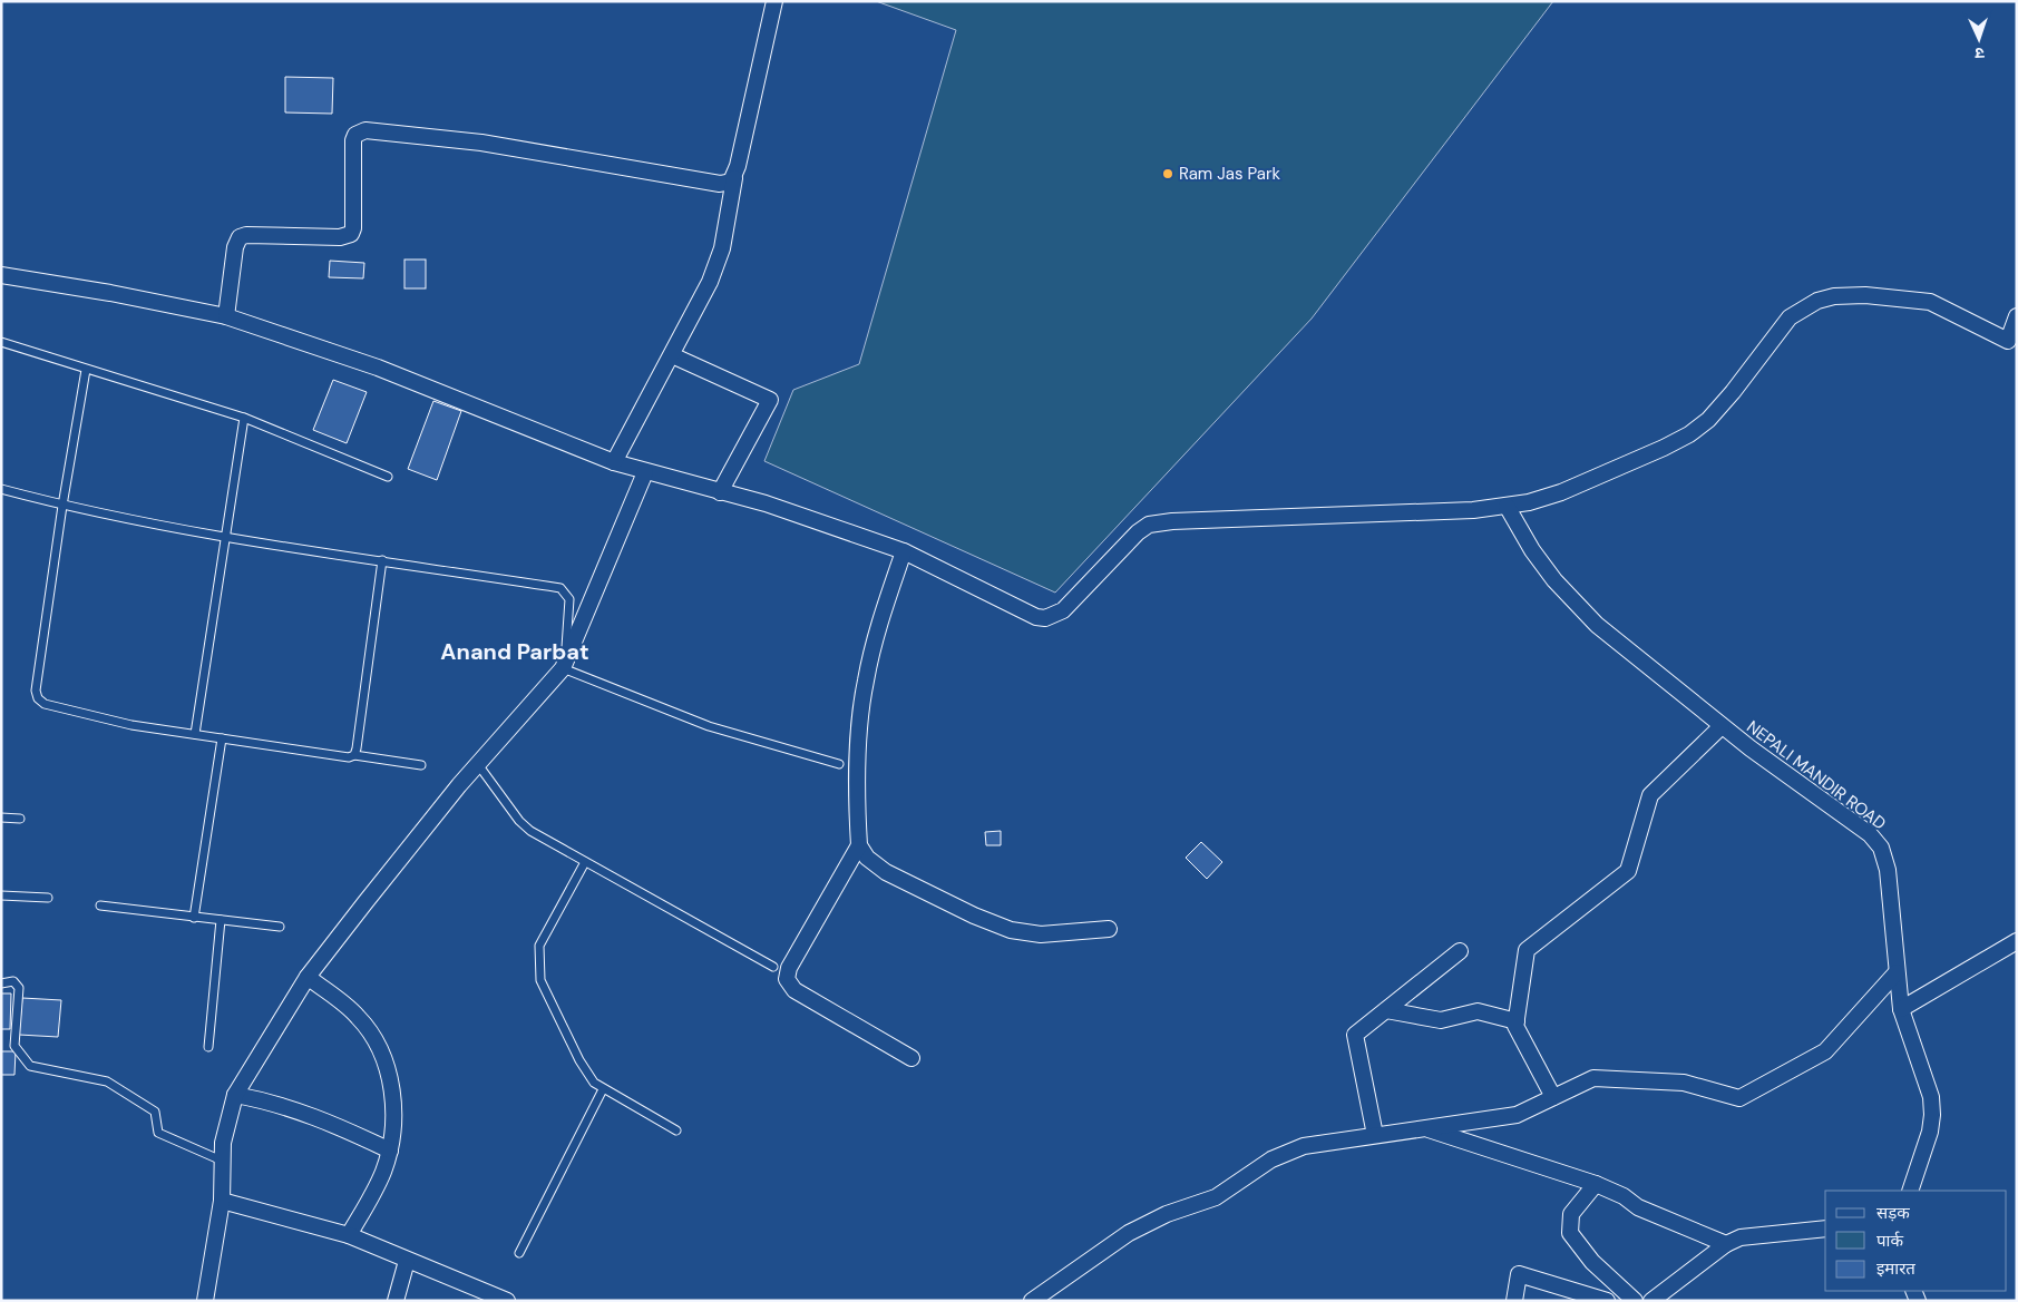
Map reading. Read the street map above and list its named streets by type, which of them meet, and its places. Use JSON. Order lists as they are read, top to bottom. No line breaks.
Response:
{"streets":{"street":["NEPALI MANDIR ROAD"]},"districts":["Anand Parbat"],"places":["Ram Jas Park"],"legend":["सड़क","पार्क","इमारत"],"north":"bottom"}
